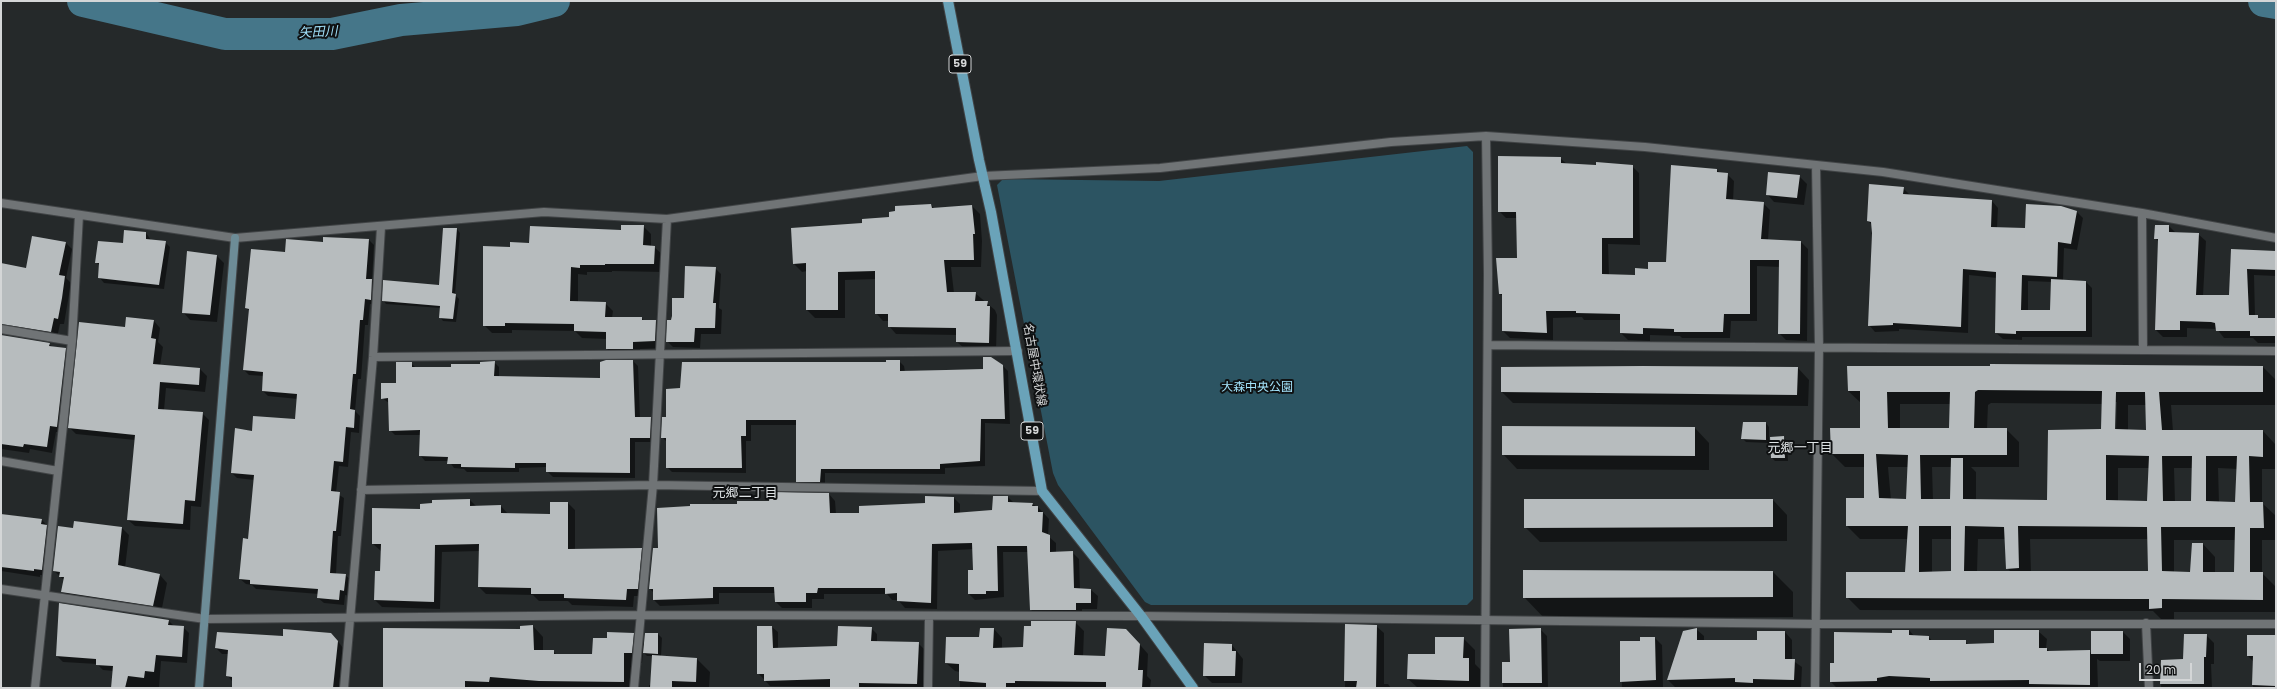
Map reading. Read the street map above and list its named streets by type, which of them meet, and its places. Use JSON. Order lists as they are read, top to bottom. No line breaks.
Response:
{"streets":{"main road":["59","名古屋中環状線"]},"districts":["元郷一丁目","元郷二丁目"],"water":["矢田川"],"parks":["大森中央公園"],"scale_bar":"20 m"}
